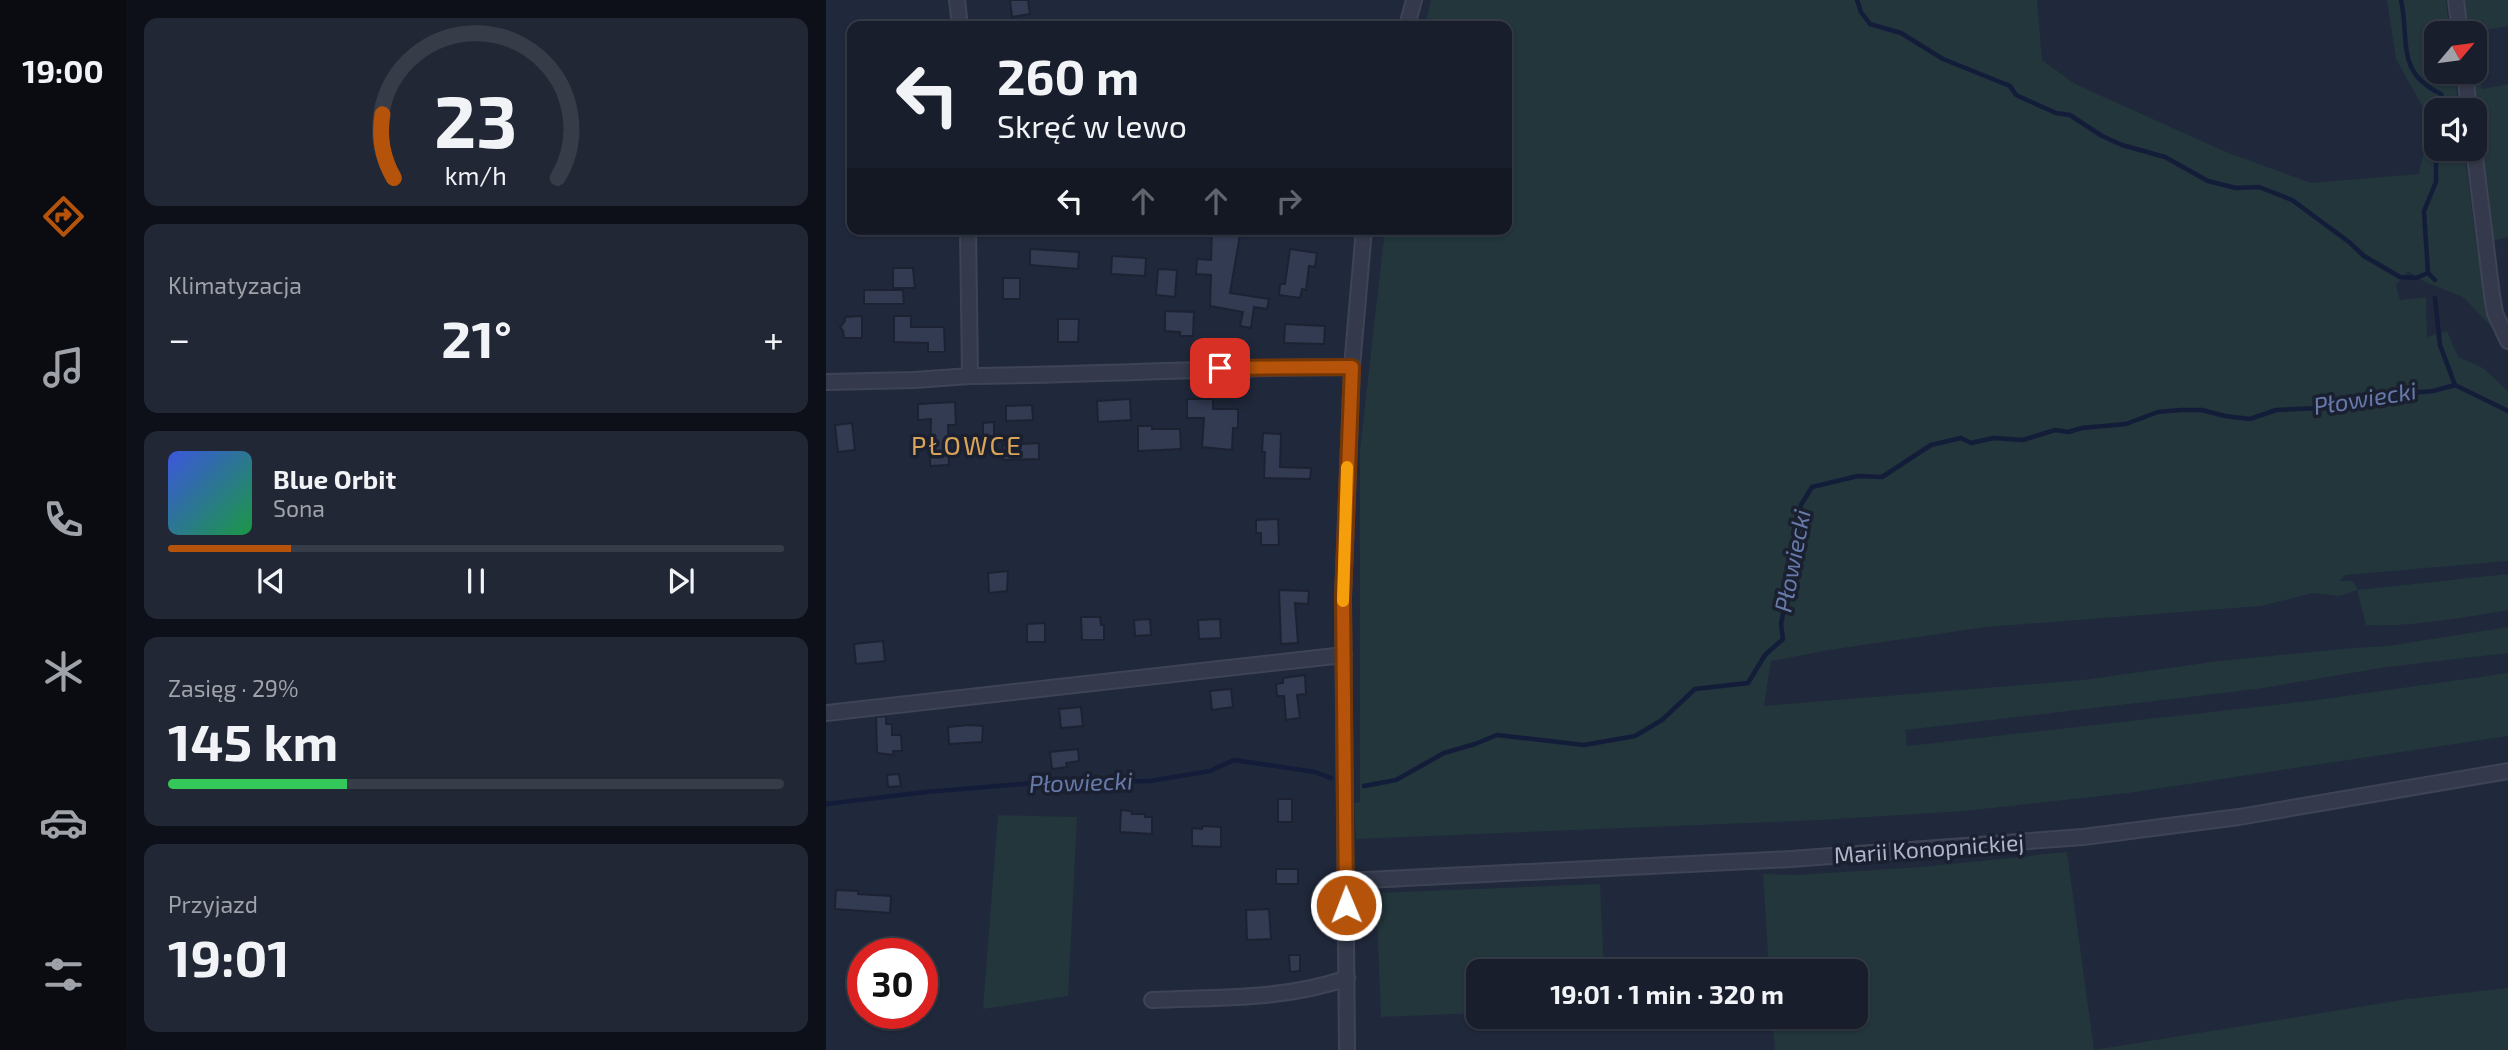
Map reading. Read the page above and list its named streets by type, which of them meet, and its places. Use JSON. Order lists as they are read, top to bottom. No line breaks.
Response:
{"streets":{"street":["Marii Konopnickiej"]},"districts":["PŁOWCE"],"water":["Płowiecki"],"north":"top right","page":{"tabs":"19:00","turn":["260 m","Skręć w lewo"],"tile":["Klimatyzacja",["Zasięg · 29%","145 km"],["Przyjazd","19:01"]],"heat":["−","21°","+"],"song":["Blue Orbit","Sona"],"limit":"30","trip":"19:01 · 1 min · 320 m","gauge":["23","km/h"]}}
